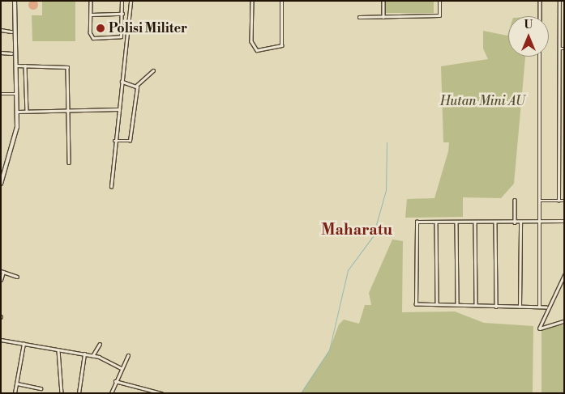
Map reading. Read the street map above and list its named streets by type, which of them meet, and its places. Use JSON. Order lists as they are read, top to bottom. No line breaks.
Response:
{"districts":["Maharatu"],"parks":["Hutan Mini AU"],"places":["Polisi Militer"],"north":"top"}
